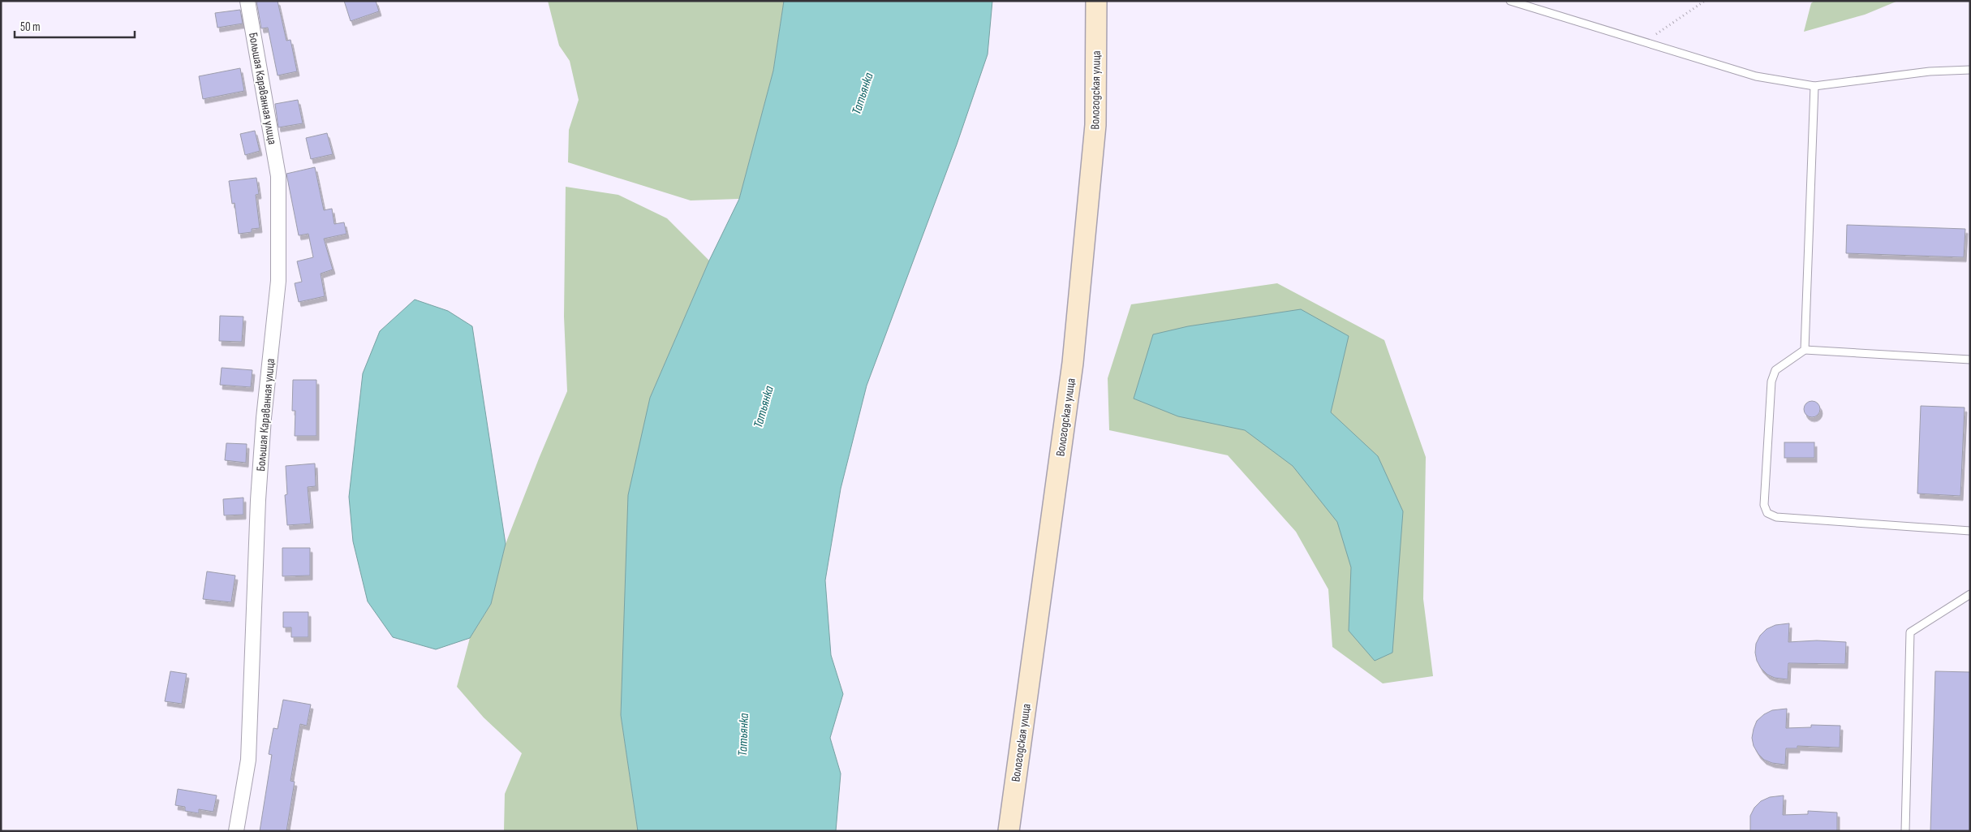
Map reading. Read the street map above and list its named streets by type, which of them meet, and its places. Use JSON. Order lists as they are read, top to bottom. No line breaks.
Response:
{"streets":{"main road":["Вологодская улица"],"street":["Большая Караванная улица"]},"water":["Татьянка"],"scale_bar":"50 m"}
